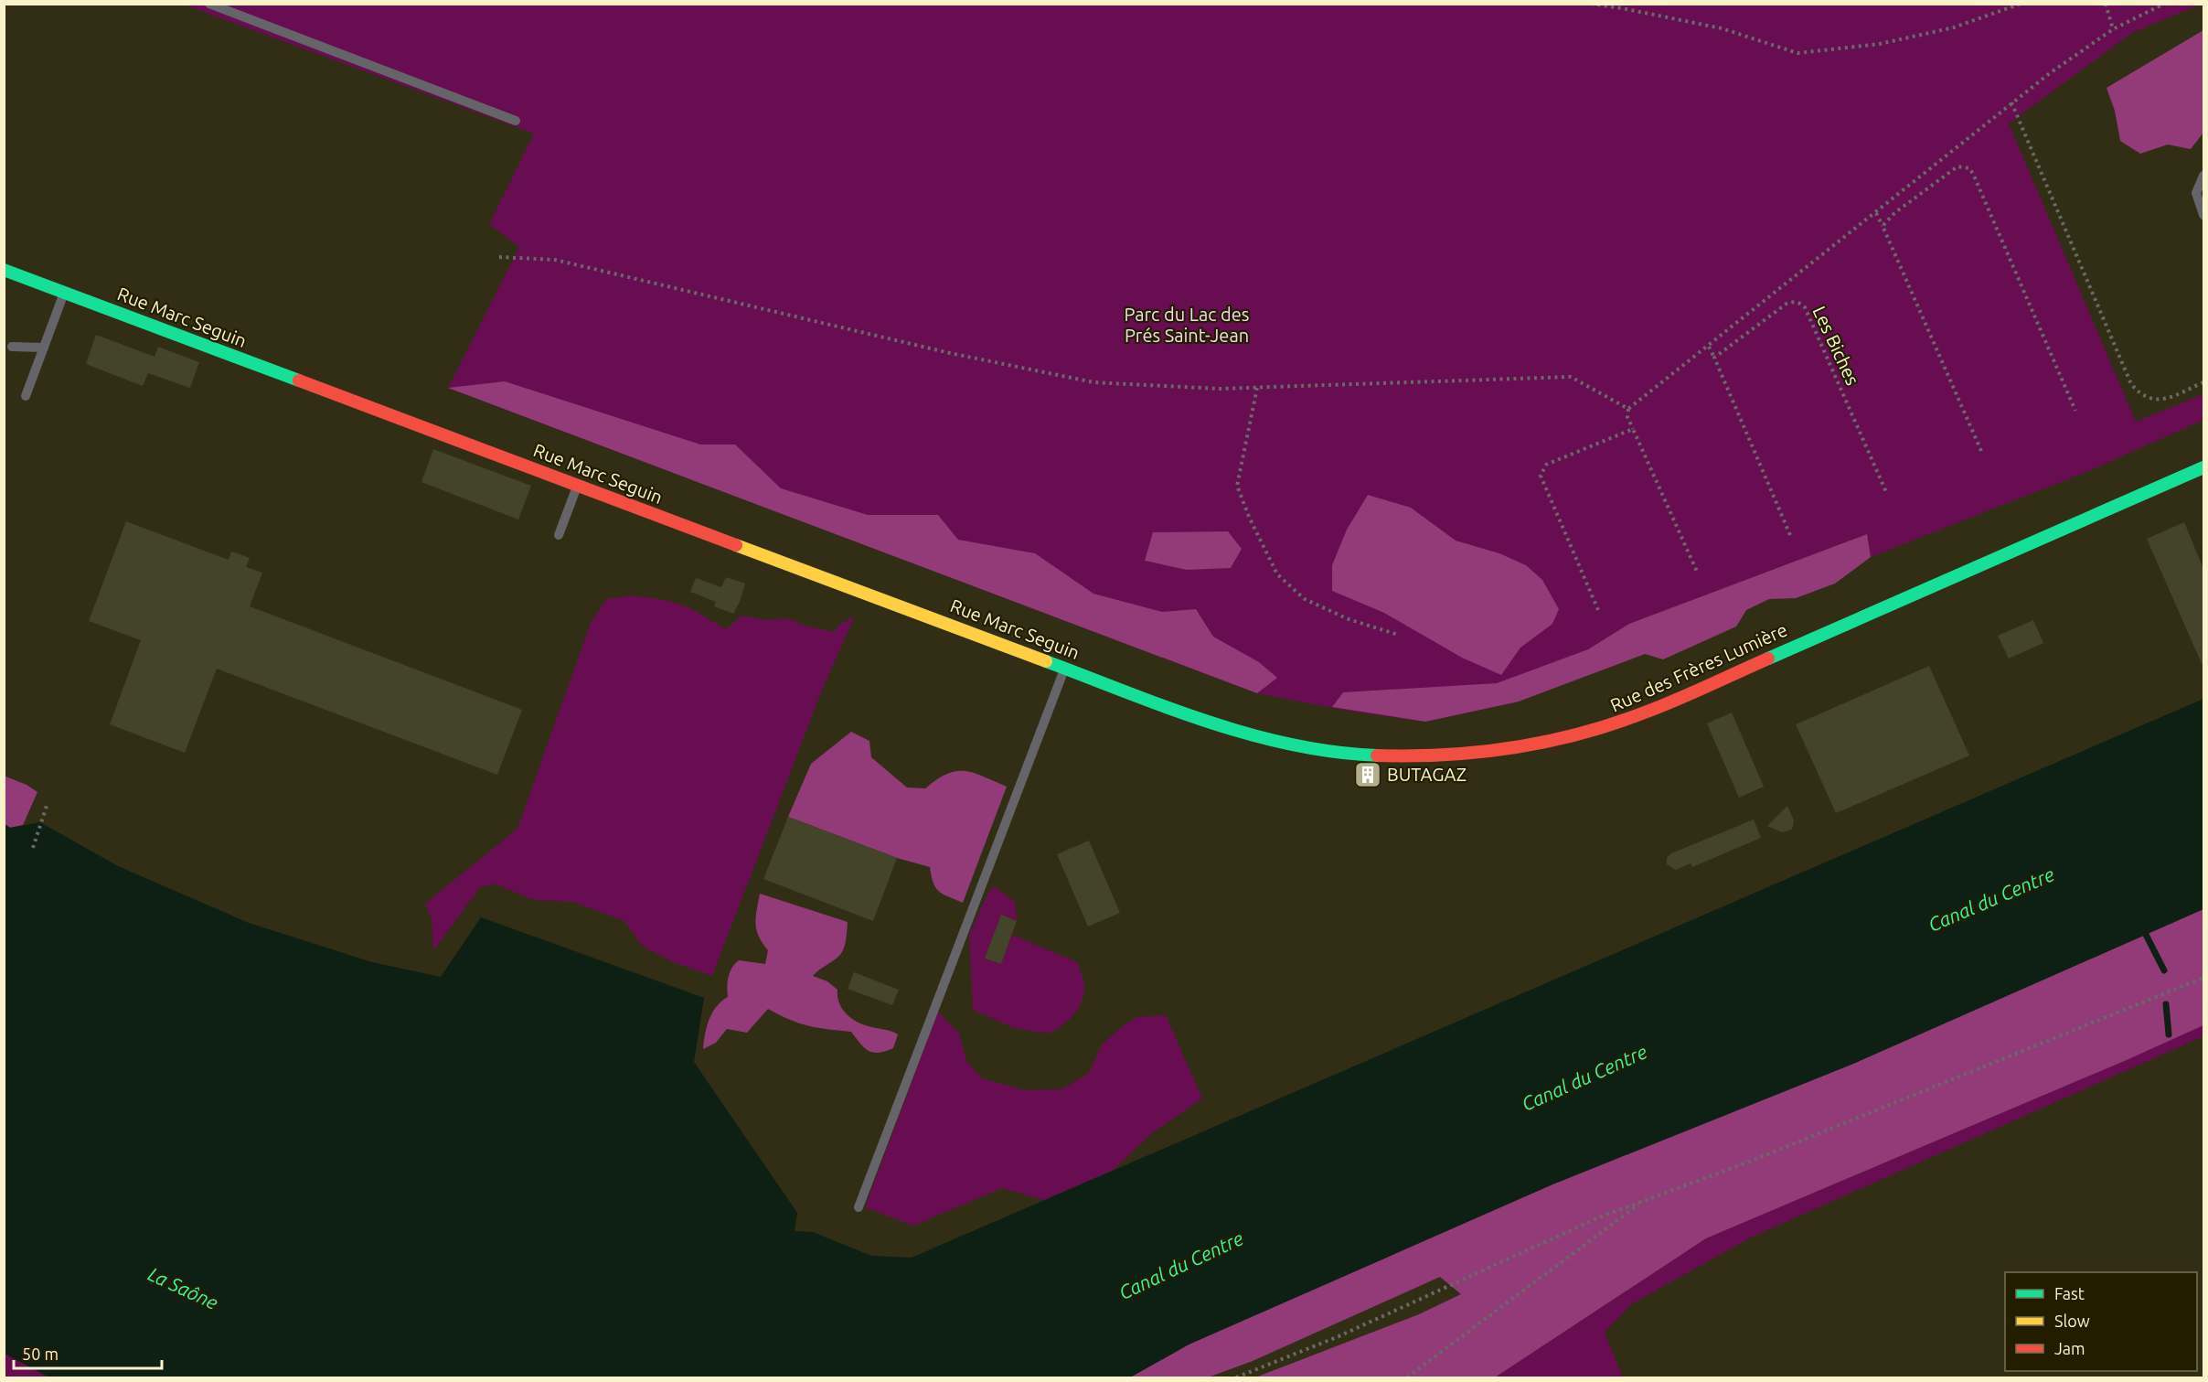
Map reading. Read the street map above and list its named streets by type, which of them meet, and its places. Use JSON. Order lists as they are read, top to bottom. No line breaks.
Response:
{"streets":{"street":["Rue Marc Seguin","Rue des Frères Lumière"],"path":["Les Biches"]},"crossings":[["Rue Marc Seguin","Rue des Frères Lumière"]],"water":["Canal du Centre","La Saône"],"parks":["Parc du Lac des Prés Saint-Jean"],"places":{"building":["BUTAGAZ"]},"legend":["Fast","Slow","Jam"],"scale_bar":"50 m"}
